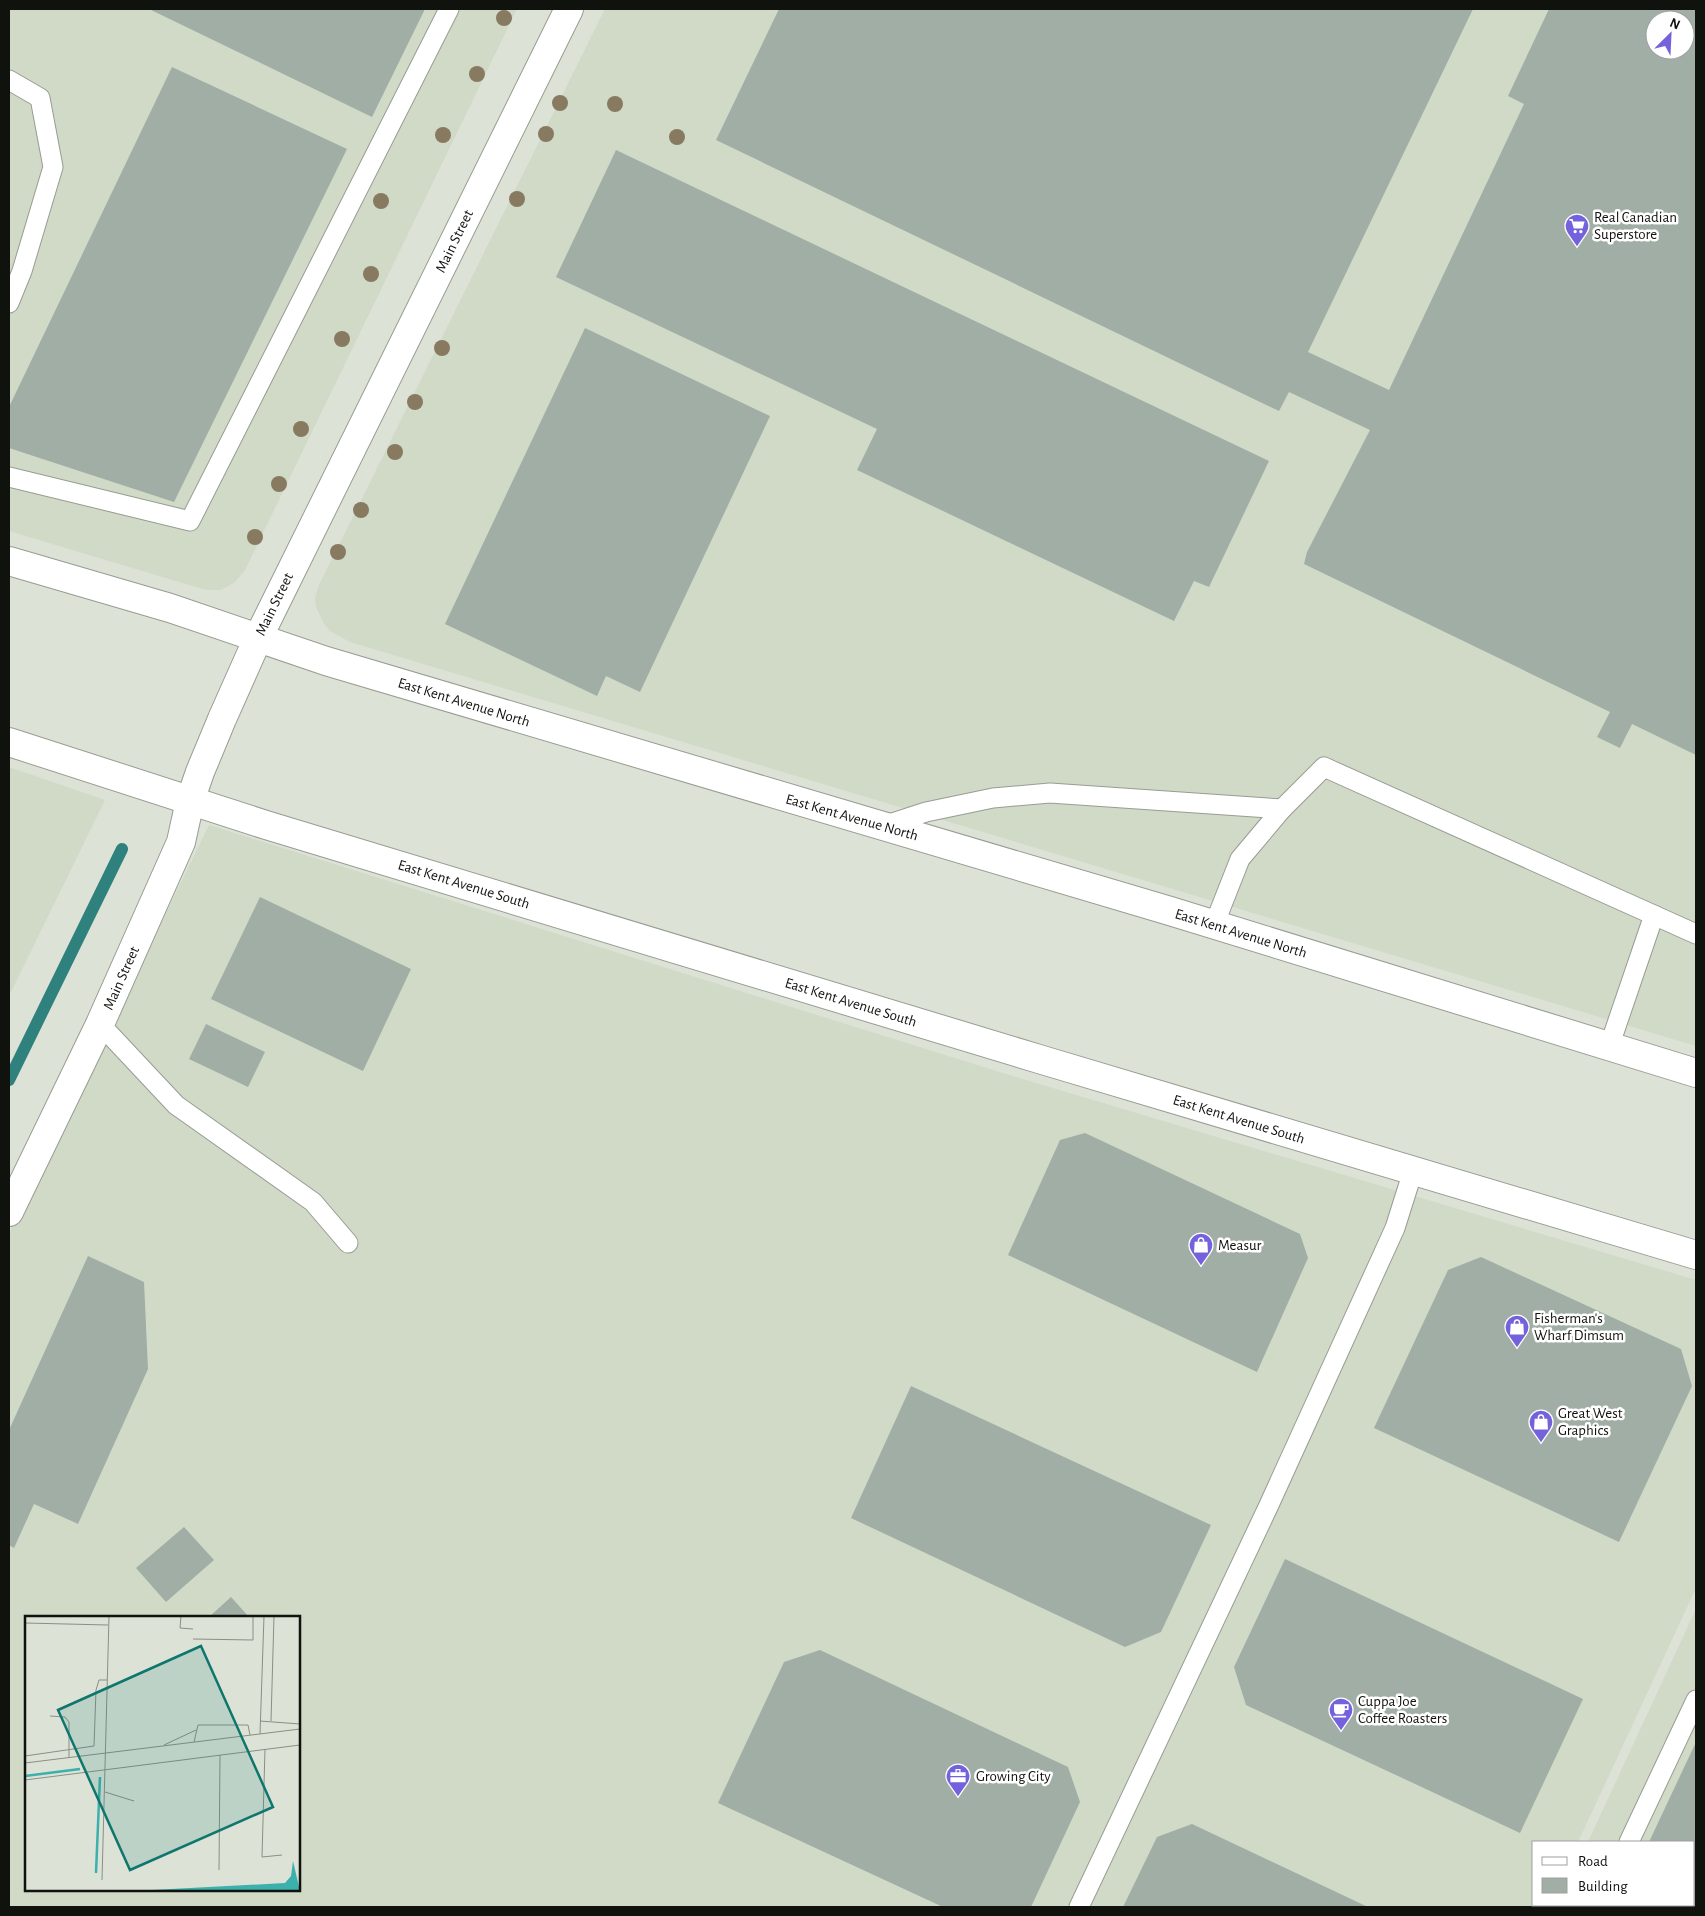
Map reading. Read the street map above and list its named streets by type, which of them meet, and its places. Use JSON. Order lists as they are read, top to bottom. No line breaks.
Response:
{"streets":{"street":["Main Street","East Kent Avenue North","East Kent Avenue South"]},"crossings":[["Main Street","East Kent Avenue North"],["Main Street","East Kent Avenue South"]],"places":{"supermarket":["Real Canadian Superstore"],"shop":["Measur","Fisherman's Wharf Dimsum","Great West Graphics"],"cafe":["Cuppa Joe Coffee Roasters"],"office":["Growing City"]},"legend":["Road","Building"],"north":"top right"}
